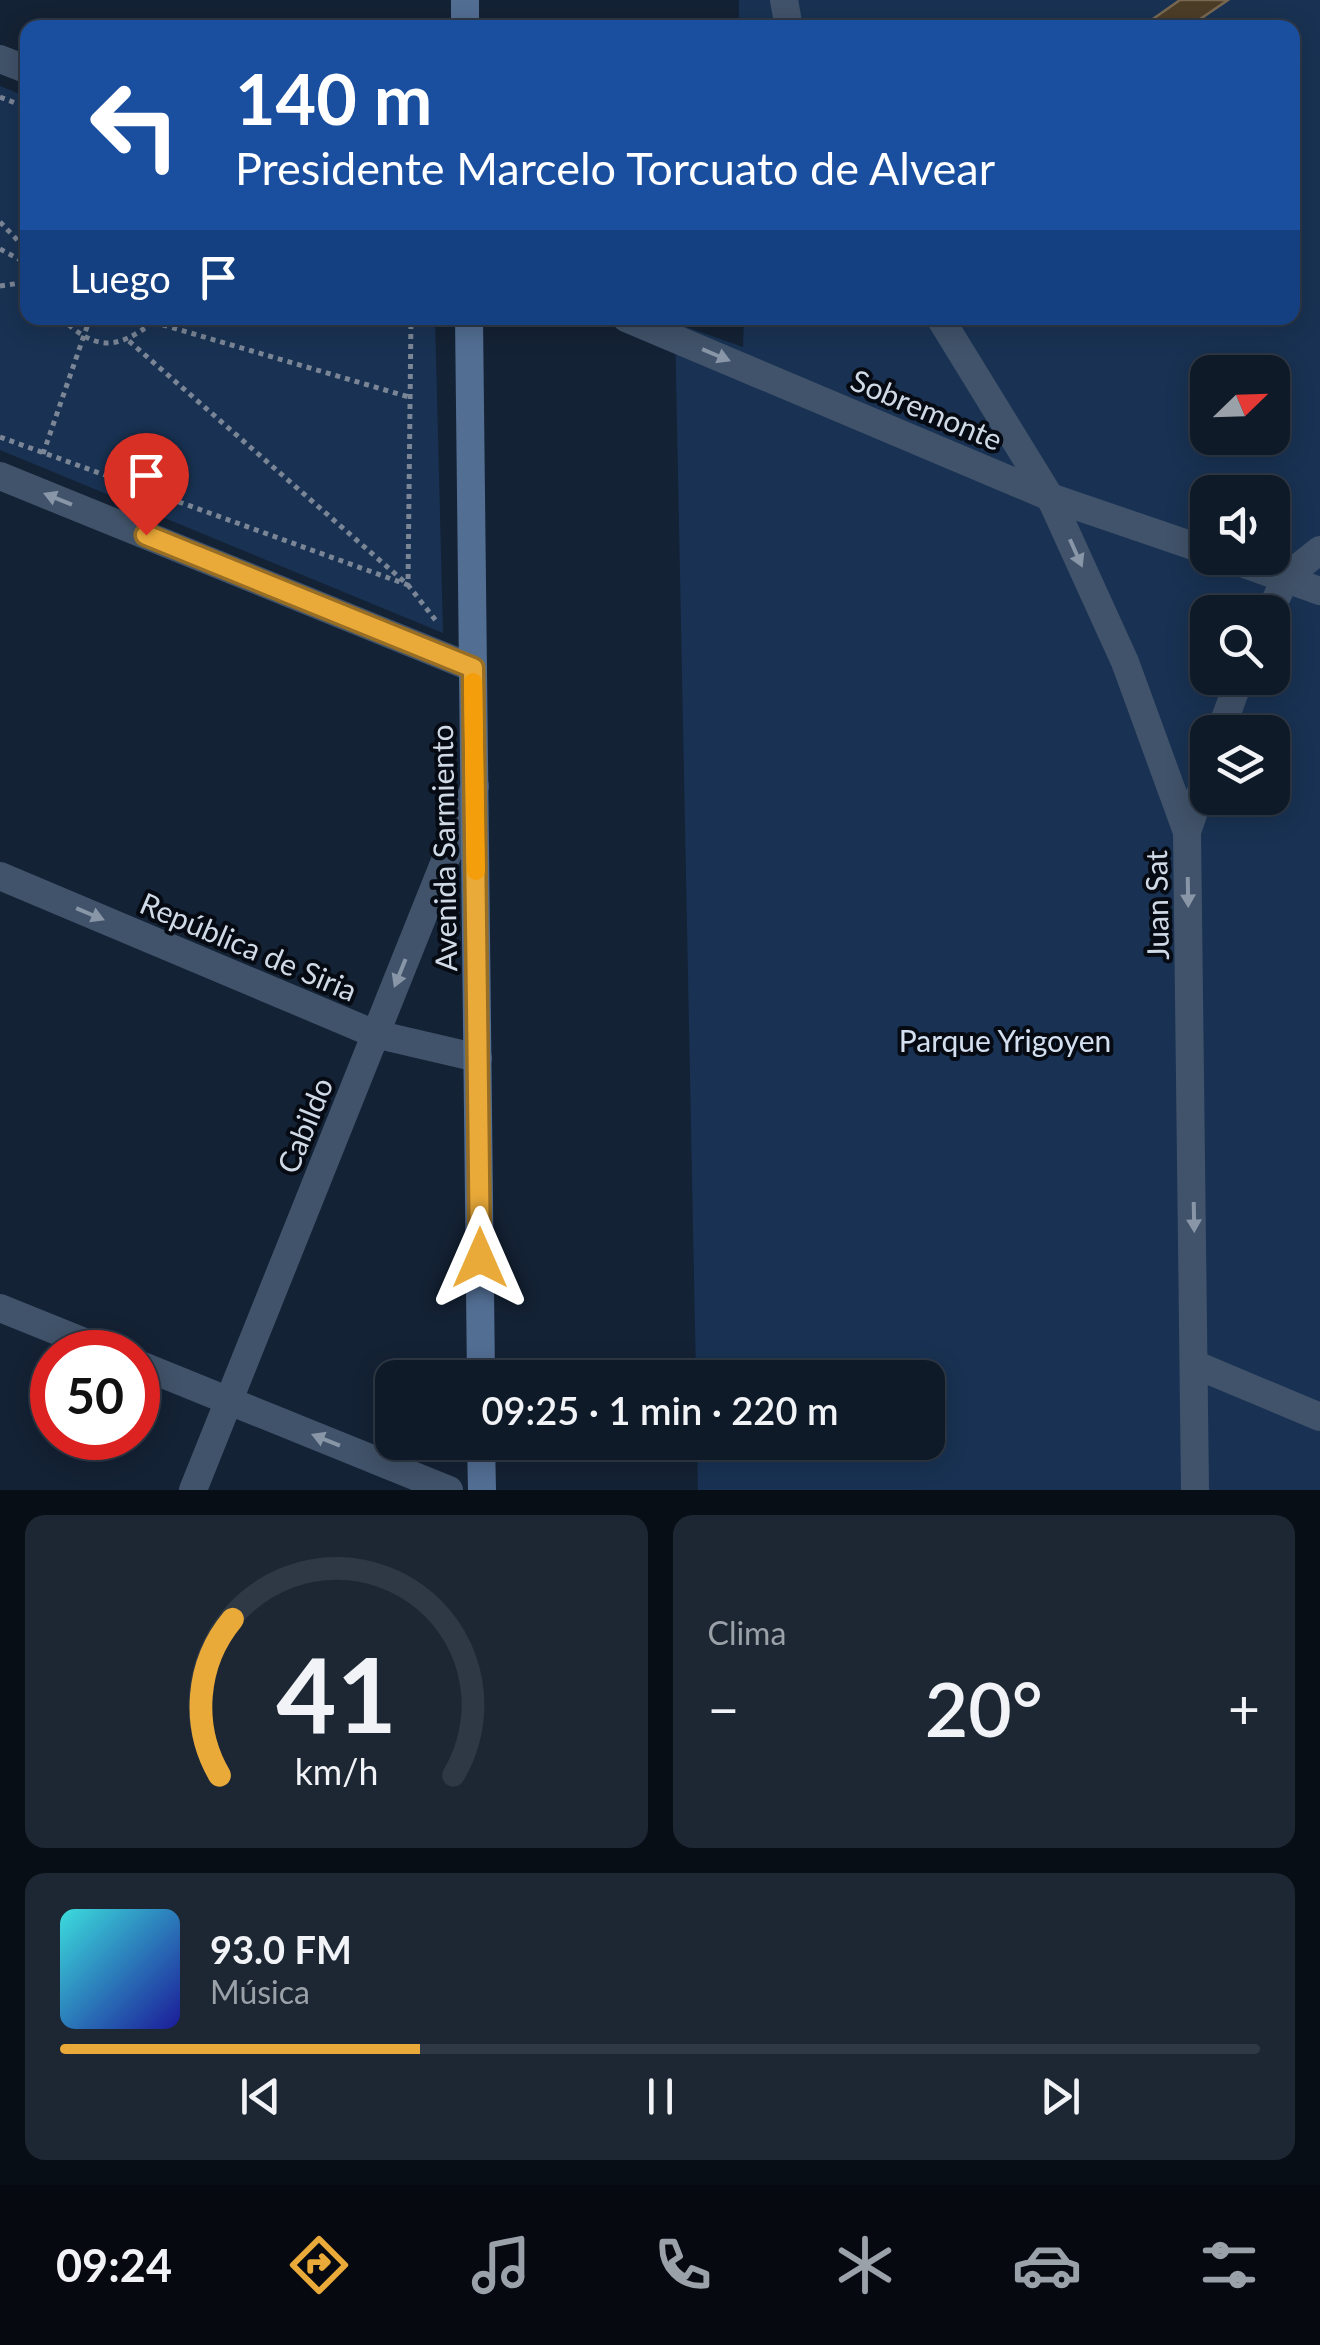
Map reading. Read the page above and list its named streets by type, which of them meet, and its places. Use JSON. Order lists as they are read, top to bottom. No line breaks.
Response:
{"streets":{"main road":["Avenida Sarmiento"],"street":["Sobremonte","Juan Sat","República de Siria","Cabildo"]},"crossings":[["Sobremonte","Juan Sat"],["Avenida Sarmiento","República de Siria"],["Avenida Sarmiento","Cabildo"],["República de Siria","Cabildo"]],"one_way":["Sobremonte","Juan Sat","República de Siria","Cabildo"],"parks":["Parque Yrigoyen"],"north":"top right","page":{"turn":["140 m","Presidente Marcelo Torcuato de Alvear"],"then":"Luego","limit":"50","trip":"09:25 · 1 min · 220 m","tile":"Clima","heat":["−","20°","+"],"song":["93.0 FM","Música"],"tabs":"09:24","gauge":["41","km/h"]}}
